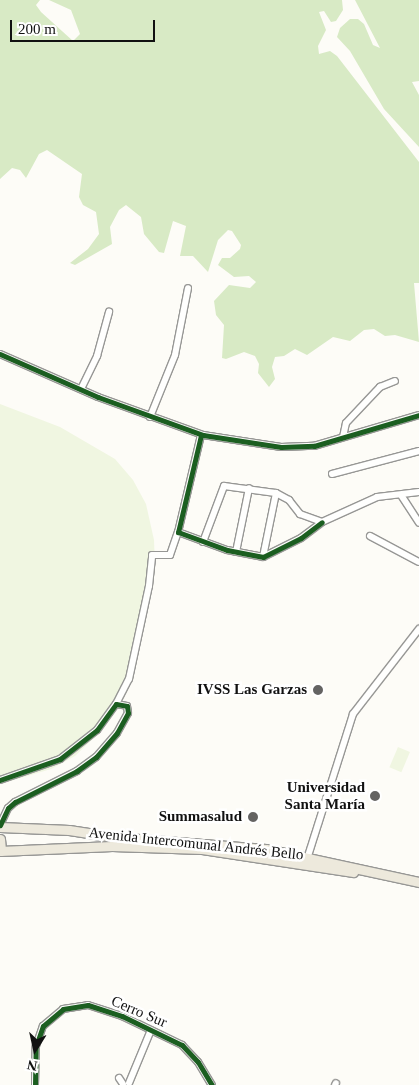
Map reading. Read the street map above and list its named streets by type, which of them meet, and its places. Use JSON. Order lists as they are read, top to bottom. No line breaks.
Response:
{"streets":{"main road":["Avenida Intercomunal Andrés Bello"],"street":["Cerro Sur"]},"places":["IVSS Las Garzas","Universidad Santa María","Summasalud"],"scale_bar":"200 m","north":"bottom"}
